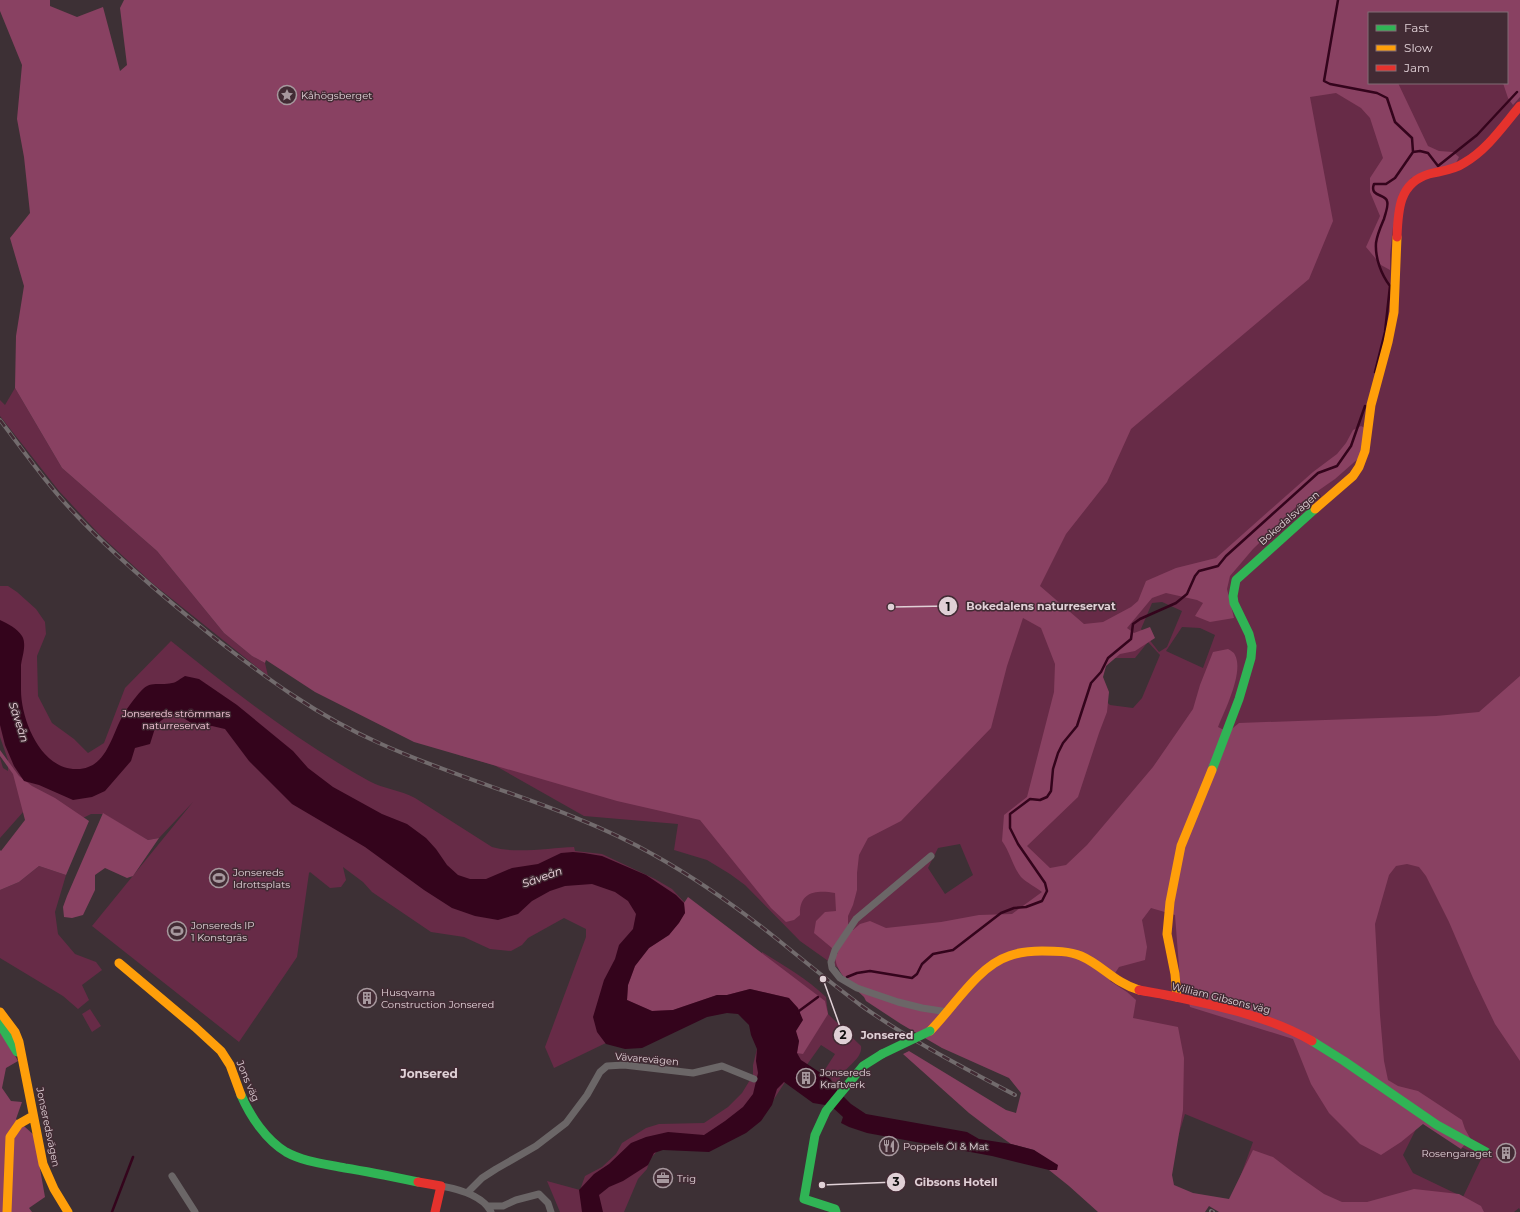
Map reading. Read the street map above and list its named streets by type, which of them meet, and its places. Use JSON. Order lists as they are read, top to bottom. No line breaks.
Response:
{"streets":{"street":["Bokedalsvägen","William Gibsons väg","Vävarevägen","Jons väg","Jonseredsvägen"]},"crossings":[["Bokedalsvägen","William Gibsons väg"]],"districts":["Jonsered"],"water":["Säveån"],"parks":["Jonsereds strömmars naturreservat"],"places":{"place":["Kåhögsberget"],"other":["Bokedalens naturreservat","Jonsered","Gibsons Hotell"],"sports":["Jonsereds Idrottsplats","Jonsereds IP 1 Konstgräs"],"building":["Husqvarna Construction Jonsered","Jonsereds Kraftverk","Rosengaraget"],"restaurant":["Poppels Öl & Mat"],"office":["Trig"]},"legend":["Fast","Slow","Jam"]}
